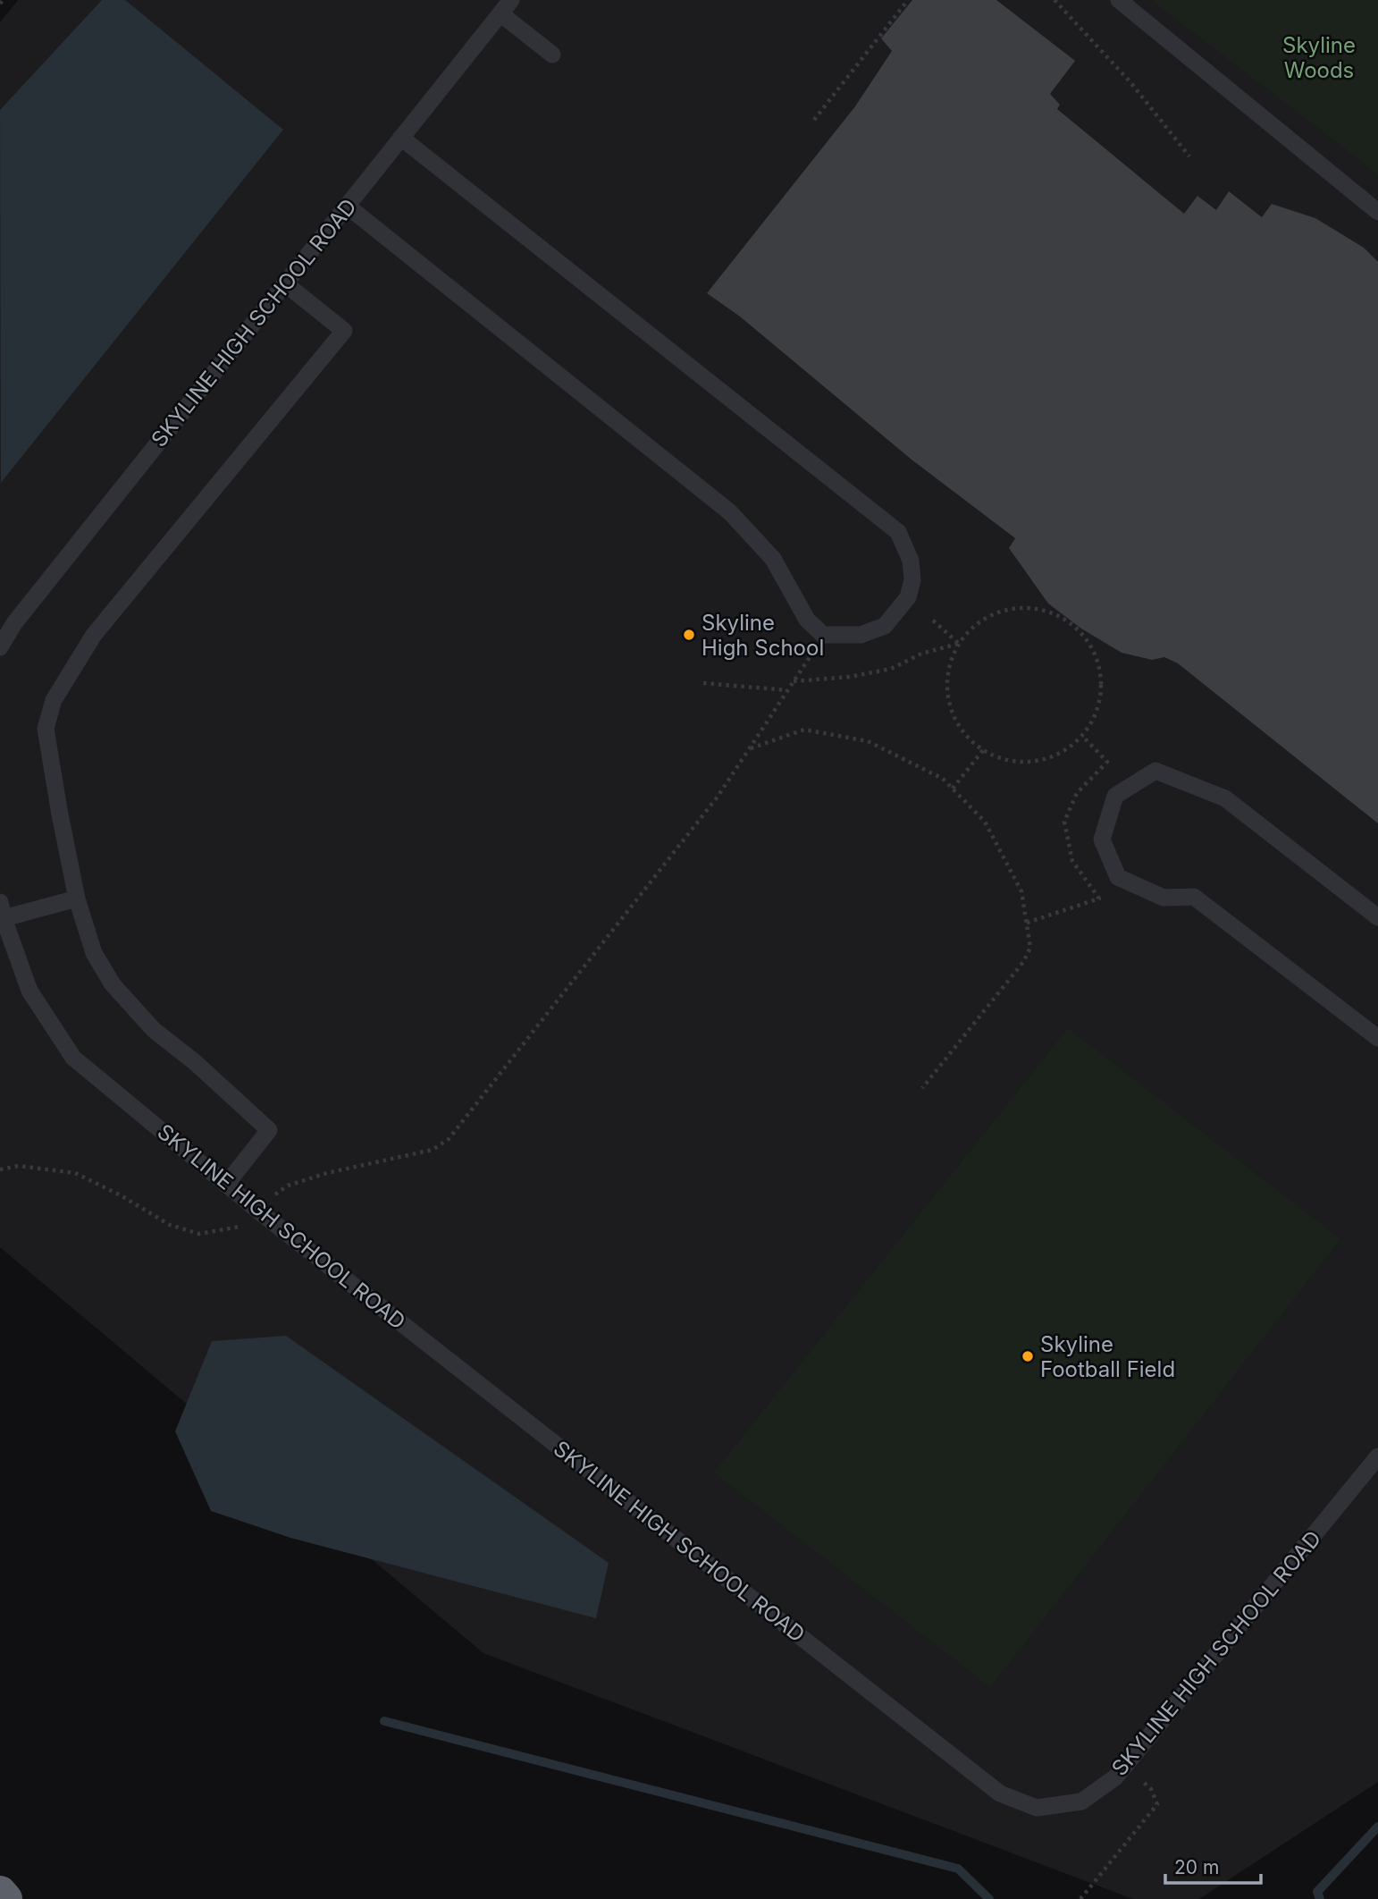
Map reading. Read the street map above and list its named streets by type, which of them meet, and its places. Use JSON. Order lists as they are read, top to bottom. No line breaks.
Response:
{"streets":{"lane":["SKYLINE HIGH SCHOOL ROAD"]},"parks":["Skyline Woods"],"places":["Skyline High School","Skyline Football Field"],"scale_bar":"20 m"}
